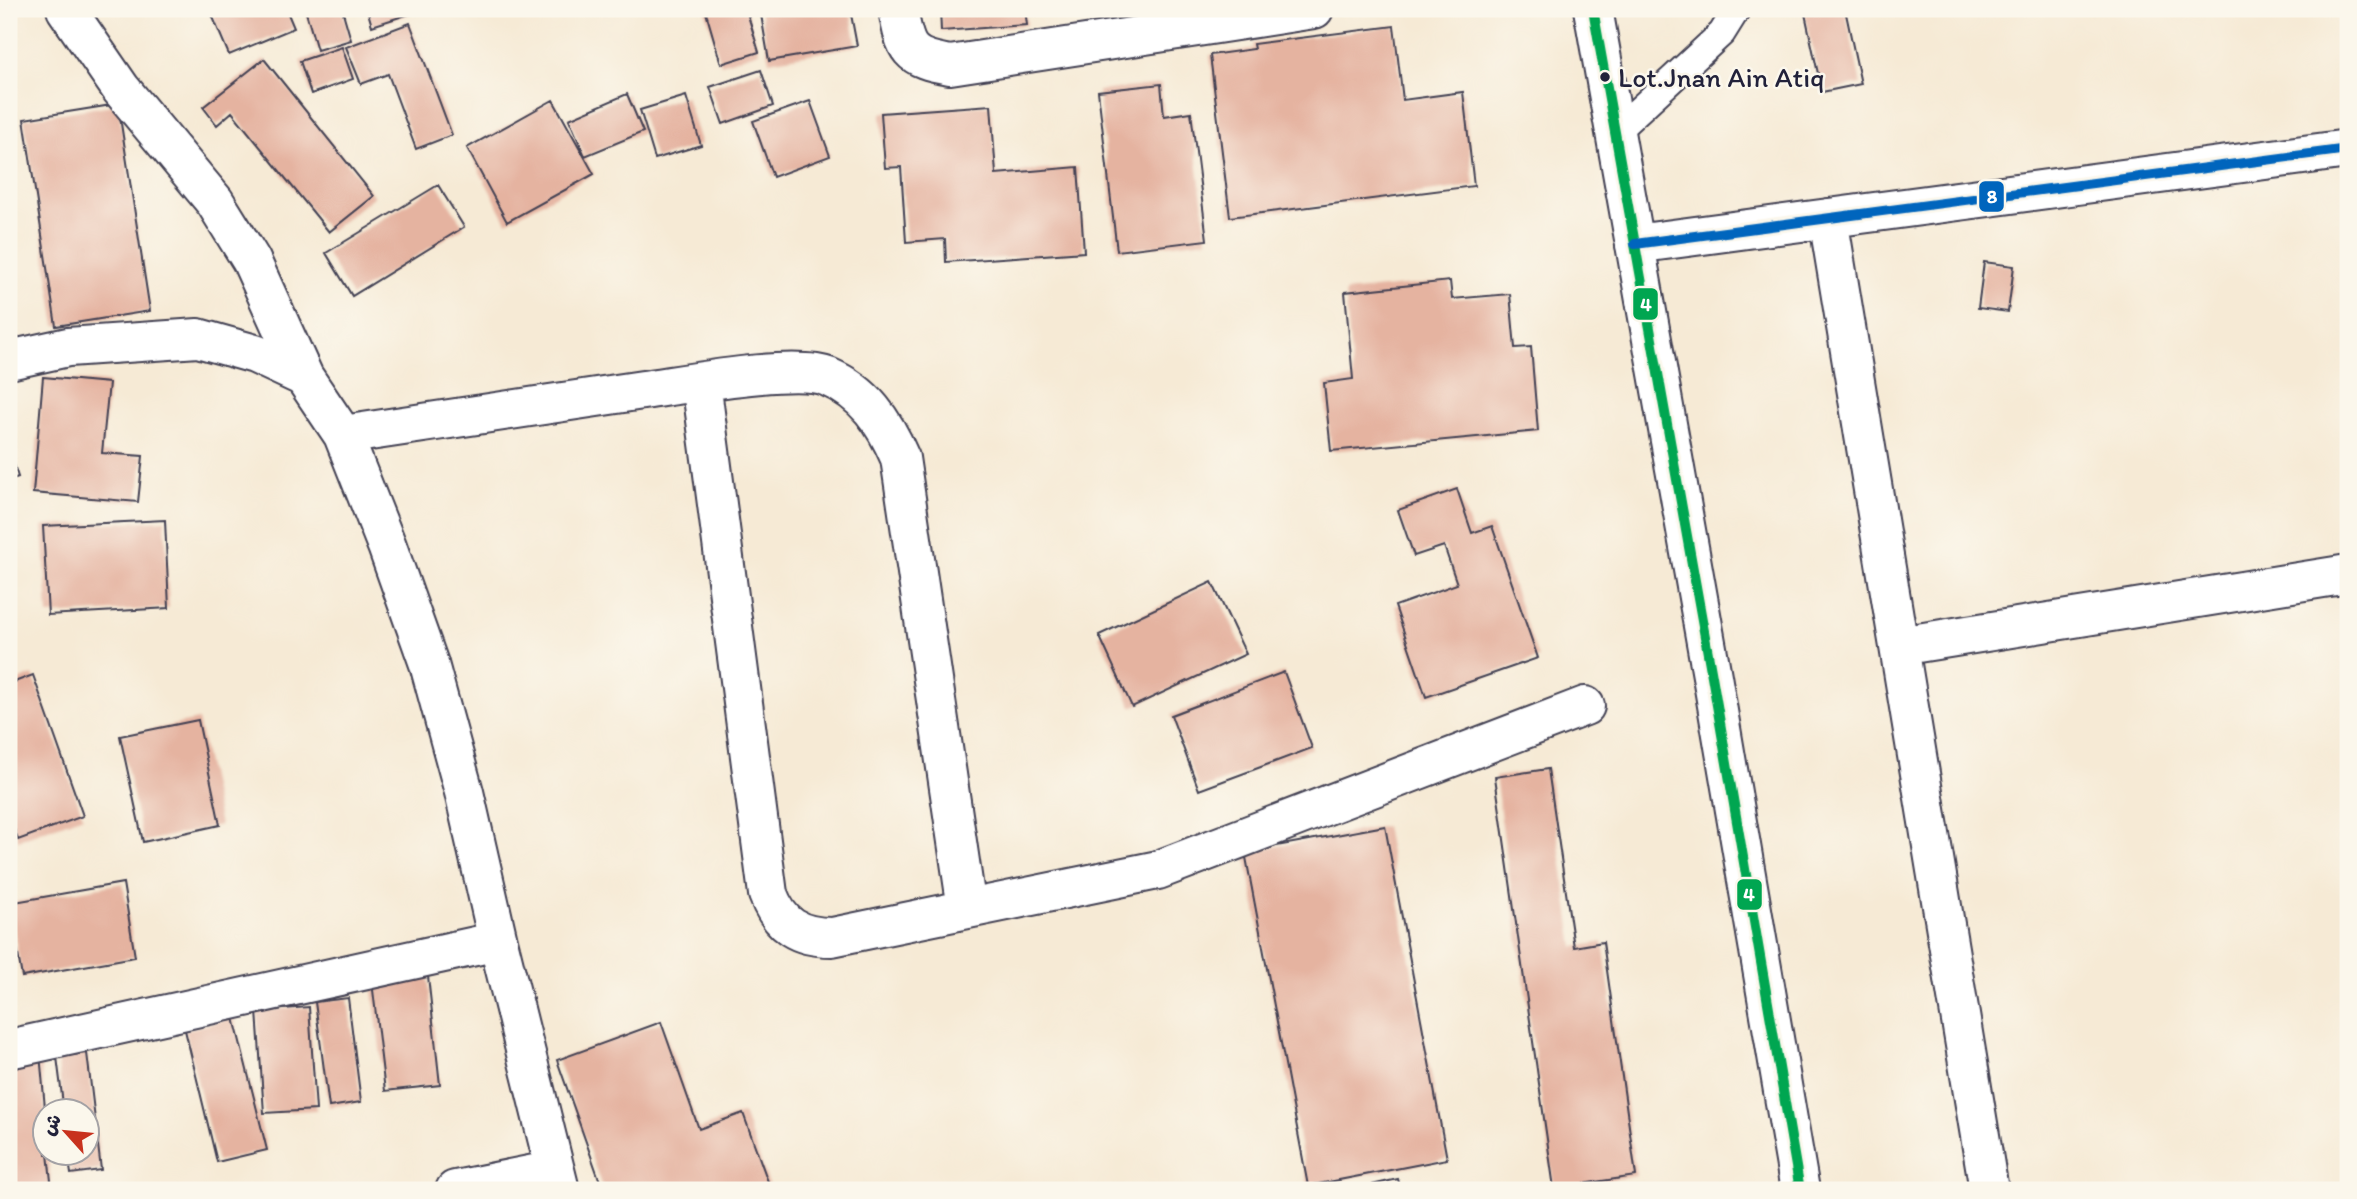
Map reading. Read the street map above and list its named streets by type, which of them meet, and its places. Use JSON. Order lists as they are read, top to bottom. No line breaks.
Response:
{"places":["Lot.Jnan Ain Atiq"],"lines":["transit line 4","transit line 8"],"north":"top left"}
